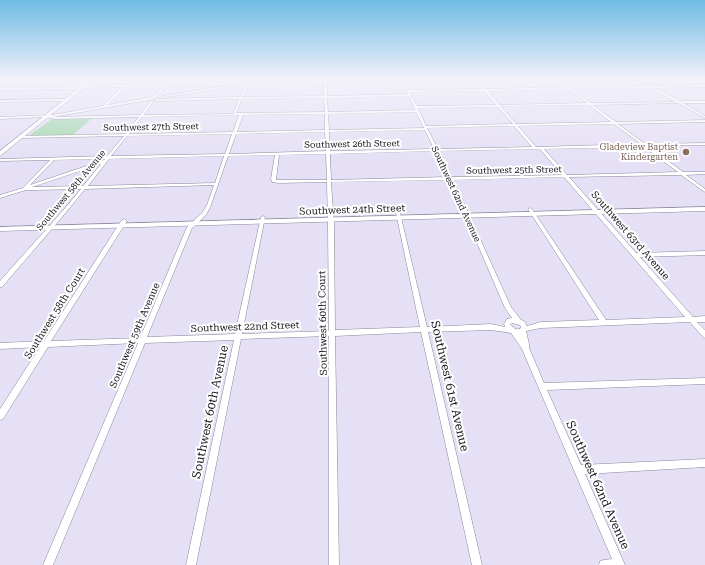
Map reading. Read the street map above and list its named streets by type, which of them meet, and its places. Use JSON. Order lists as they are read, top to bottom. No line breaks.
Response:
{"streets":{"main road":["Southwest 24th Street"],"street":["Southwest 27th Street","Southwest 26th Street","Southwest 25th Street","Southwest 58th Avenue","Southwest 62nd Avenue","Southwest 63rd Avenue","Southwest 58th Court","Southwest 60th Court","Southwest 22nd Street","Southwest 59th Avenue","Southwest 61st Avenue","Southwest 60th Avenue"]},"crossings":[["Southwest 27th Street","Southwest 58th Avenue"],["Southwest 27th Street","Southwest 62nd Avenue"],["Southwest 27th Street","Southwest 63rd Avenue"],["Southwest 27th Street","Southwest 60th Court"],["Southwest 27th Street","Southwest 59th Avenue"],["Southwest 26th Street","Southwest 25th Street"],["Southwest 26th Street","Southwest 58th Avenue"],["Southwest 26th Street","Southwest 62nd Avenue"],["Southwest 26th Street","Southwest 63rd Avenue"],["Southwest 26th Street","Southwest 60th Court"],["Southwest 26th Street","Southwest 59th Avenue"],["Southwest 25th Street","Southwest 62nd Avenue"],["Southwest 25th Street","Southwest 63rd Avenue"],["Southwest 25th Street","Southwest 60th Court"],["Southwest 58th Avenue","Southwest 24th Street"],["Southwest 62nd Avenue","Southwest 24th Street"],["Southwest 62nd Avenue","Southwest 22nd Street"],["Southwest 24th Street","Southwest 63rd Avenue"],["Southwest 24th Street","Southwest 58th Court"],["Southwest 24th Street","Southwest 60th Court"],["Southwest 24th Street","Southwest 59th Avenue"],["Southwest 24th Street","Southwest 61st Avenue"],["Southwest 24th Street","Southwest 60th Avenue"],["Southwest 58th Court","Southwest 22nd Street"],["Southwest 60th Court","Southwest 22nd Street"],["Southwest 22nd Street","Southwest 59th Avenue"],["Southwest 22nd Street","Southwest 61st Avenue"],["Southwest 22nd Street","Southwest 60th Avenue"]],"places":["Gladeview Baptist Kindergarten"]}
